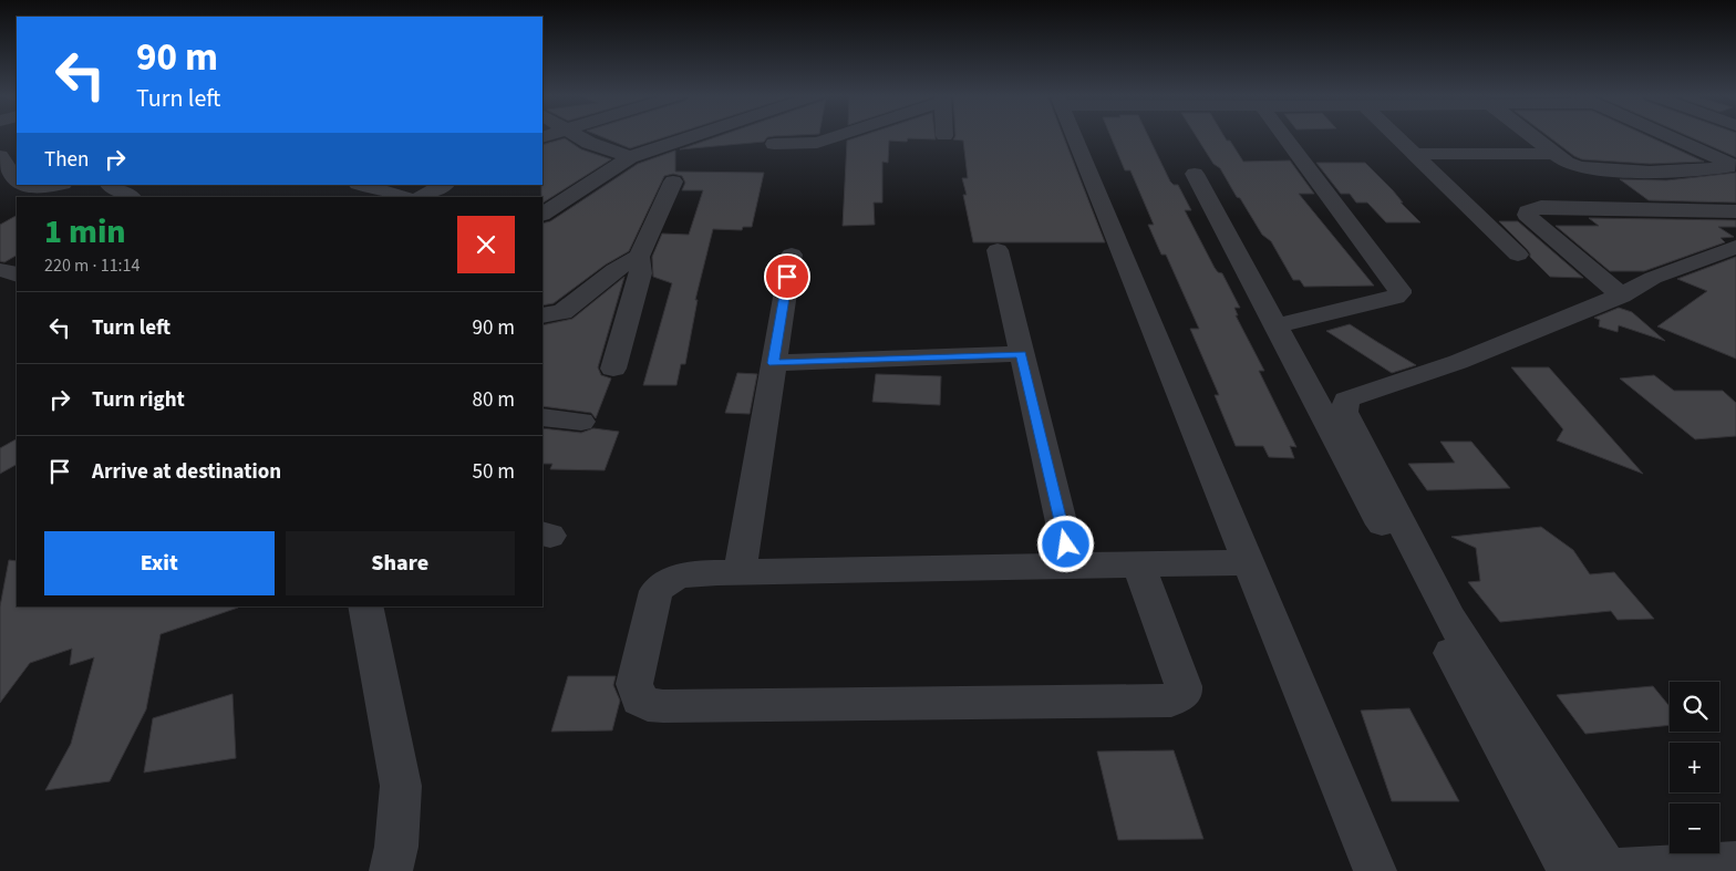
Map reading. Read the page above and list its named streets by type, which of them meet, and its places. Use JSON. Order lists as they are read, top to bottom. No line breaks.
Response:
{"page":{"turn":["90 m","Turn left"],"then":"Then","heading":["1 min","220 m · 11:14"],"list":[{"name":"Turn left","value":"90 m"},{"name":"Turn right","value":"80 m"},{"name":"Arrive at destination","value":"50 m"}],"buttons":["Exit","Share"],"map_buttons":["+","−"]}}
